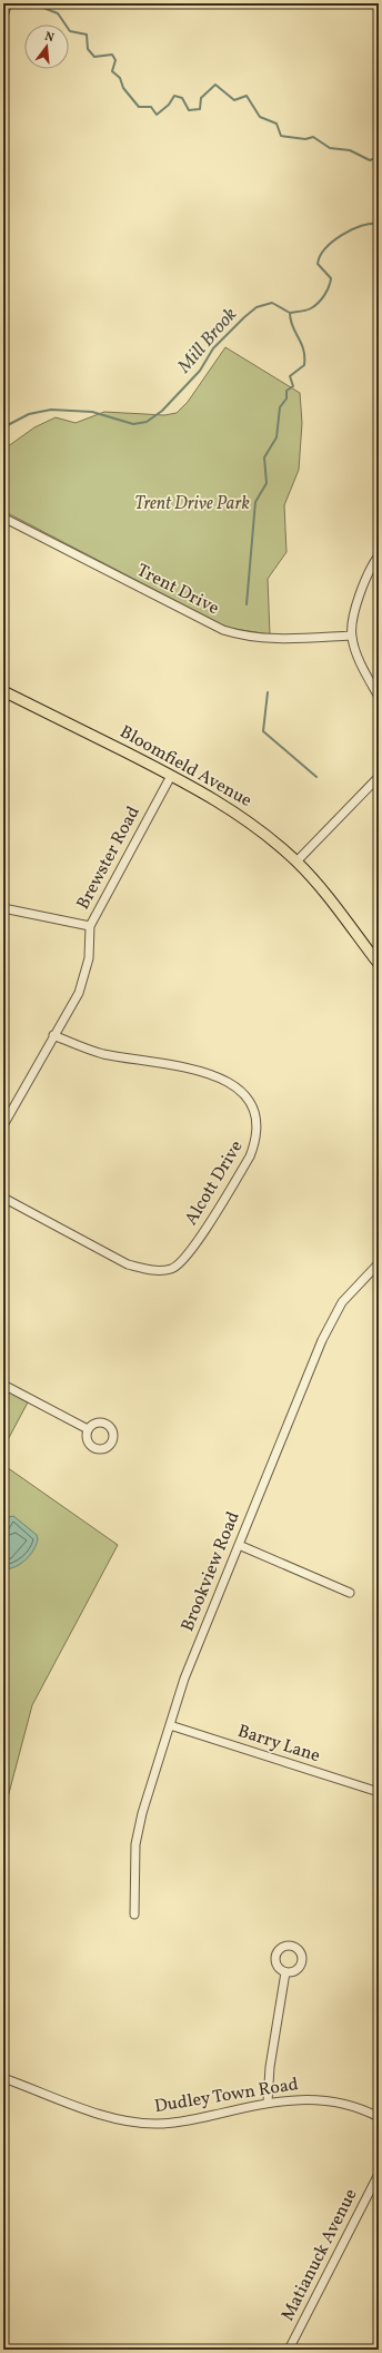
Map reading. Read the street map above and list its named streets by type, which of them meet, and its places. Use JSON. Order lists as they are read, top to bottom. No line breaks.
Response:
{"streets":{"main road":["Bloomfield Avenue"],"street":["Trent Drive","Brewster Road","Alcott Drive","Brookview Road","Barry Lane","Dudley Town Road","Matianuck Avenue"]},"crossings":[["Bloomfield Avenue","Brewster Road"],["Brewster Road","Alcott Drive"],["Brookview Road","Barry Lane"]],"water":["Mill Brook"],"parks":["Trent Drive Park"],"north":"top"}
